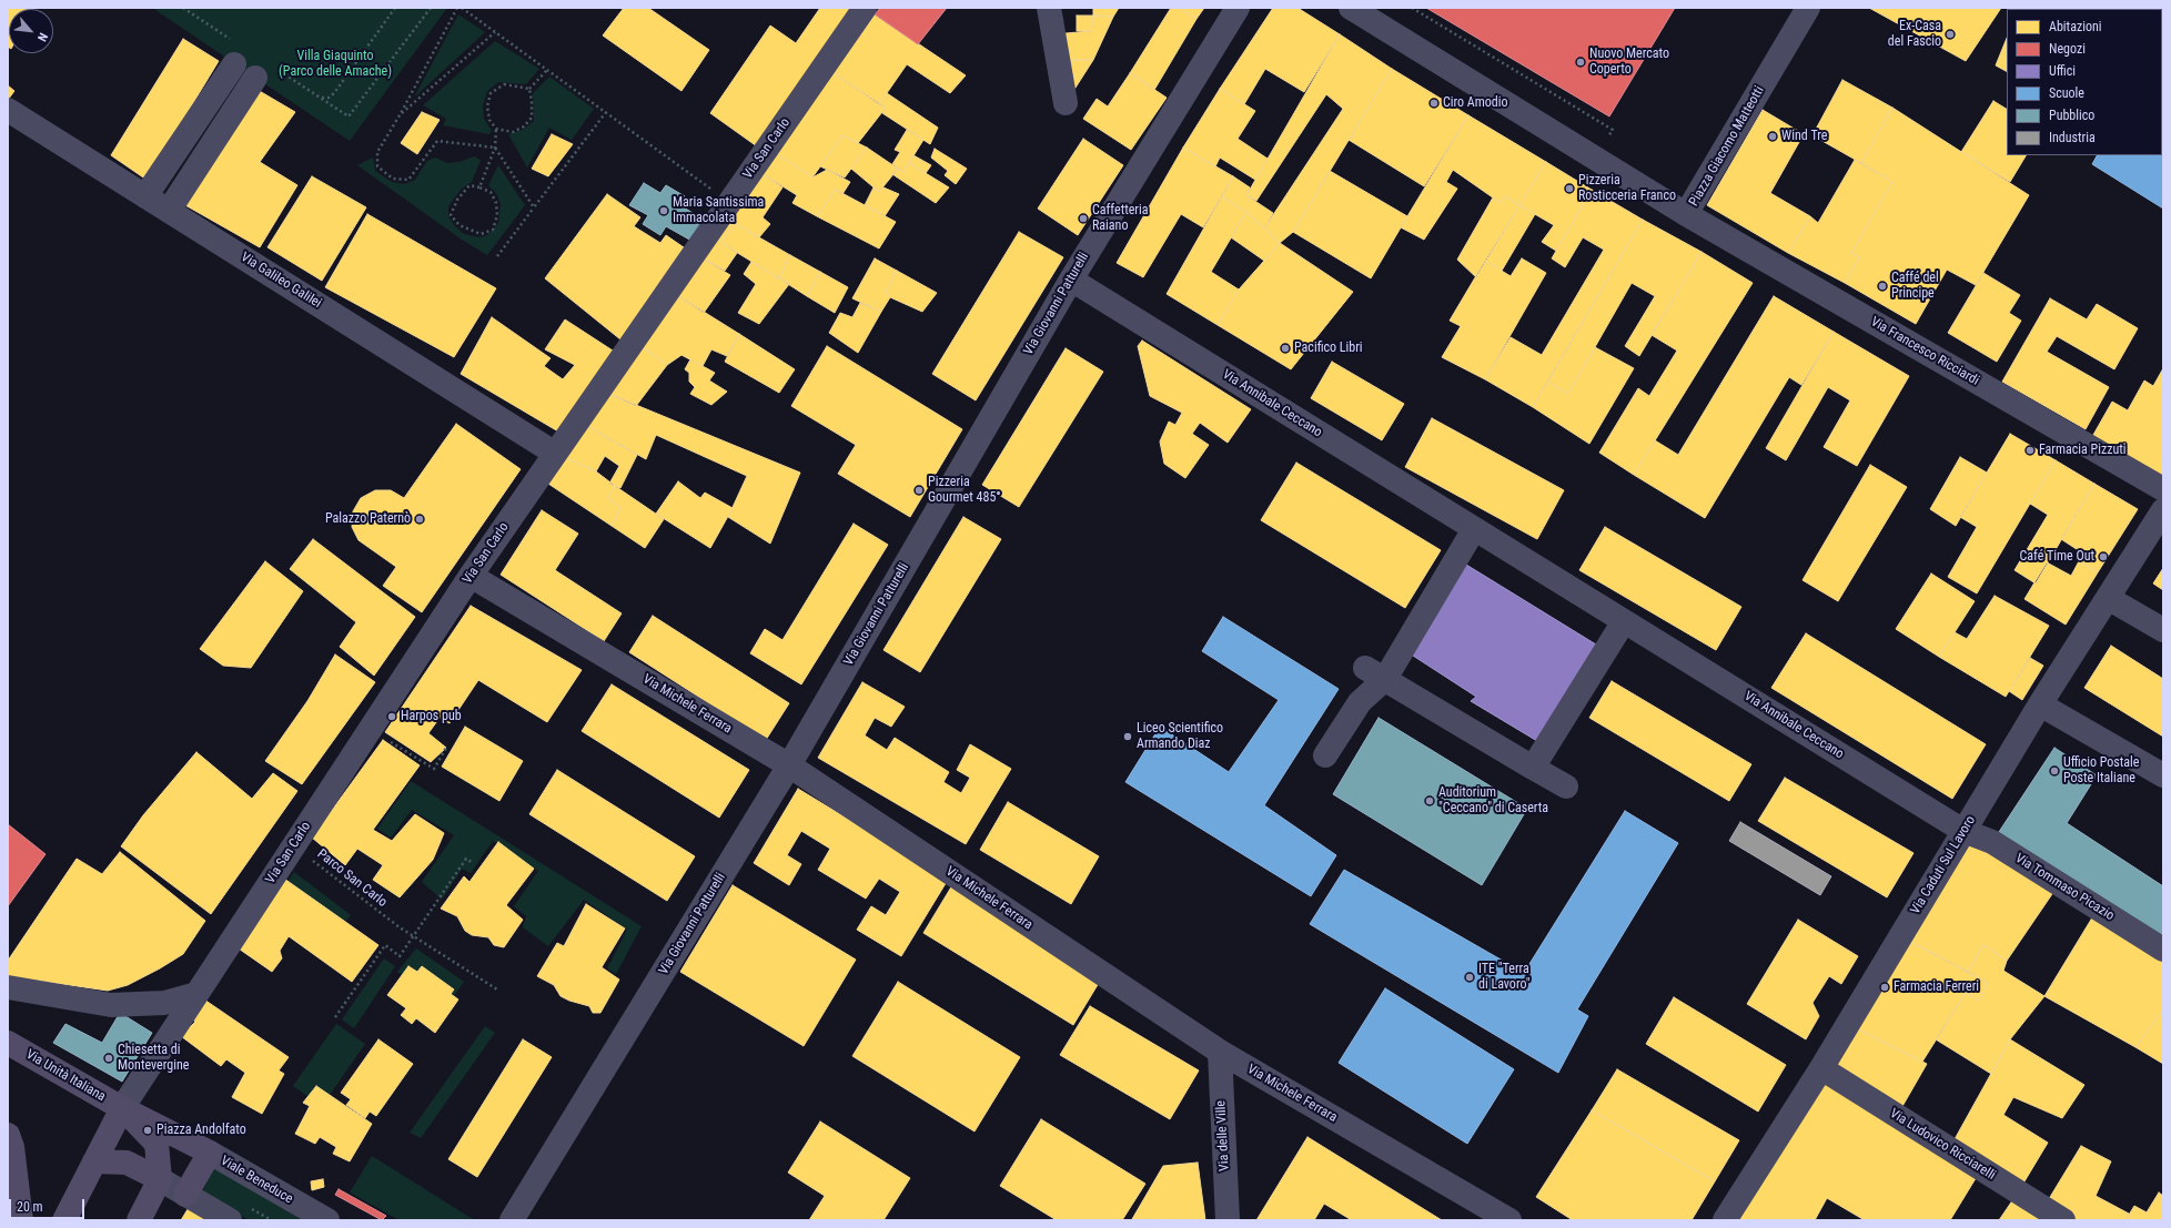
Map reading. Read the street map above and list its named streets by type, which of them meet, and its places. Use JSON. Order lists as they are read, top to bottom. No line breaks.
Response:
{"streets":{"main road":["Via Unità Italiana"],"street":["Piazza Giacomo Matteotti","Via San Carlo","Via Galileo Galilei","Via Giovanni Patturelli","Via Francesco Ricciardi","Via Annibale Ceccano","Via Michele Ferrara","Via Caduti Sul Lavoro","Via Tommaso Picazio","Via delle Ville","Via Ludovico Ricciarelli","Viale Beneduce"],"path":["Parco San Carlo"]},"crossings":[["Piazza Giacomo Matteotti","Via Francesco Ricciardi"],["Via San Carlo","Via Galileo Galilei"],["Via San Carlo","Via Michele Ferrara"],["Via San Carlo","Parco San Carlo"],["Via San Carlo","Via Unità Italiana"],["Via Giovanni Patturelli","Via Annibale Ceccano"],["Via Giovanni Patturelli","Via Michele Ferrara"],["Via Annibale Ceccano","Via Caduti Sul Lavoro"],["Via Annibale Ceccano","Via Tommaso Picazio"],["Via Michele Ferrara","Via delle Ville"],["Via Caduti Sul Lavoro","Via Tommaso Picazio"],["Via Caduti Sul Lavoro","Via Ludovico Ricciarelli"]],"parks":["Villa Giaquinto (Parco delle Amache)"],"places":["Ex-Casa del Fascio","Nuovo Mercato Coperto","Ciro Amodio","Wind Tre","Pizzeria Rosticceria Franco","Maria Santissima Immacolata","Caffetteria Raiano","Caffé del Principe","Pacifico Libri","Farmacia Pizzuti","Pizzeria Gourmet 485°","Palazzo Paternò","Café Time Out","Harpos pub","Liceo Scientifico Armando Diaz","Ufficio Postale Poste Italiane","Auditorium \"Ceccano\" di Caserta","ITE \"Terra di Lavoro\"","Farmacia Ferreri","Chiesetta di Montevergine","Piazza Andolfato"],"legend":["Abitazioni","Negozi","Uffici","Scuole","Pubblico","Industria"],"scale_bar":"20 m","north":"bottom right"}
